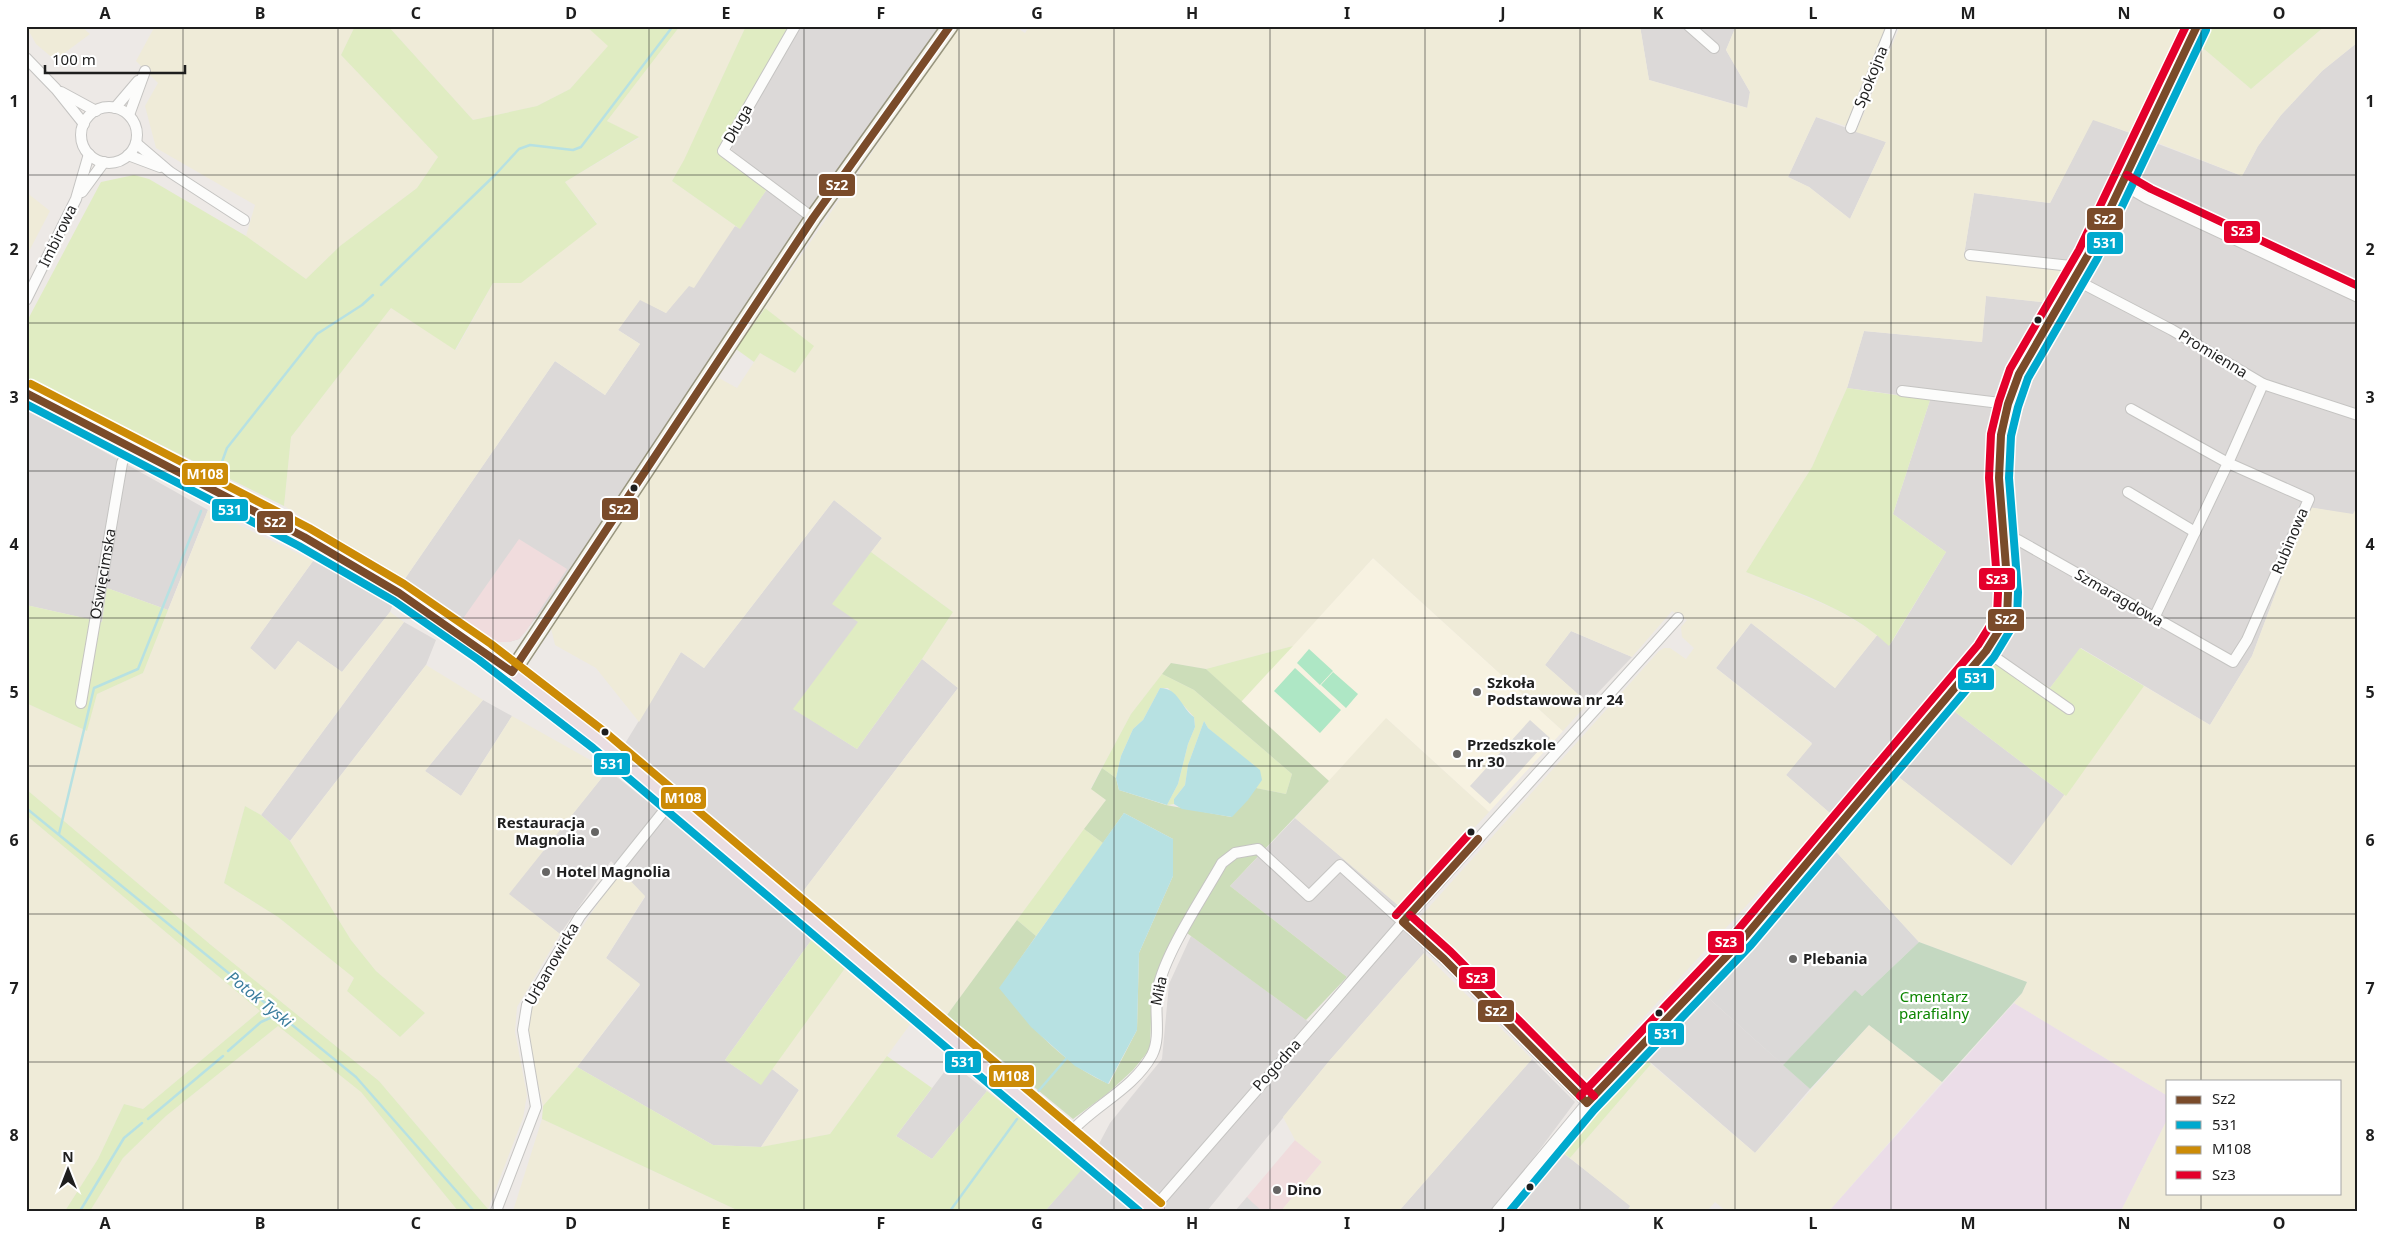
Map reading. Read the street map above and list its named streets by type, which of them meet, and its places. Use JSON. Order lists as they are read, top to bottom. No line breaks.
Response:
{"streets":{"street":["Spokojna","Długa","Imbirowa","Promienna","Rubinowa","Oświęcimska","Szmaragdowa","Urbanowicka","Miła","Pogodna"]},"crossings":[["Rubinowa","Szmaragdowa"],["Miła","Pogodna"]],"water":["Potok Tyski"],"parks":["Cmentarz parafialny"],"places":["Szkoła Podstawowa nr 24","Przedszkole nr 30","Restauracja Magnolia","Hotel Magnolia","Plebania","Dino"],"lines":["transit line Sz2","transit line Sz3","transit line 531","transit line M108"],"legend":["Sz2","531","M108","Sz3"],"scale_bar":"100 m","north":"top","grid":{"columns":["A","B","C","D","E","F","G","H","I","J","K","L","M","N","O"],"rows":["1","2","3","4","5","6","7","8"]}}
